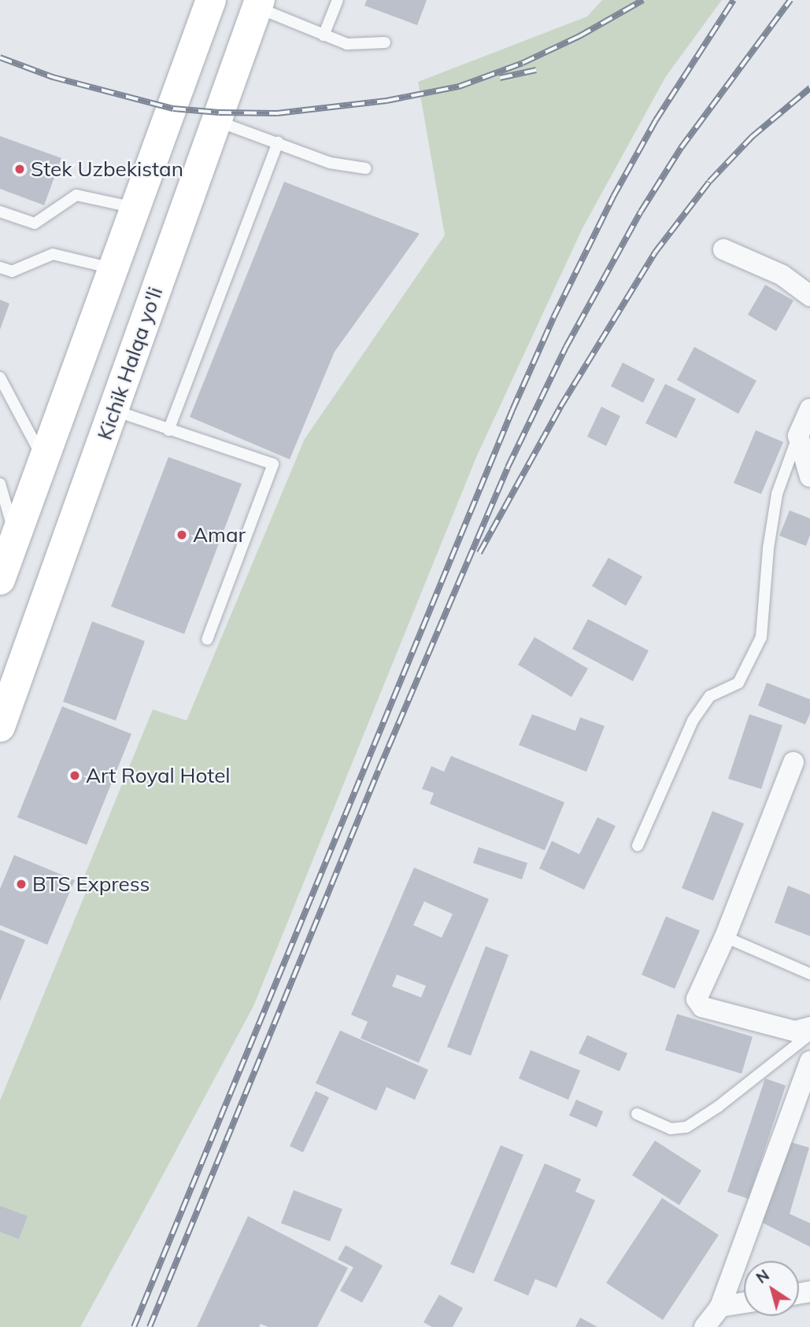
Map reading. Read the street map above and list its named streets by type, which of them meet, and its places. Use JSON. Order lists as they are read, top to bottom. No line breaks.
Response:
{"streets":{"highway":["Kichik Halqa yo'li"]},"places":["Stek Uzbekistan","Amar","Art Royal Hotel","BTS Express"],"north":"top left"}
